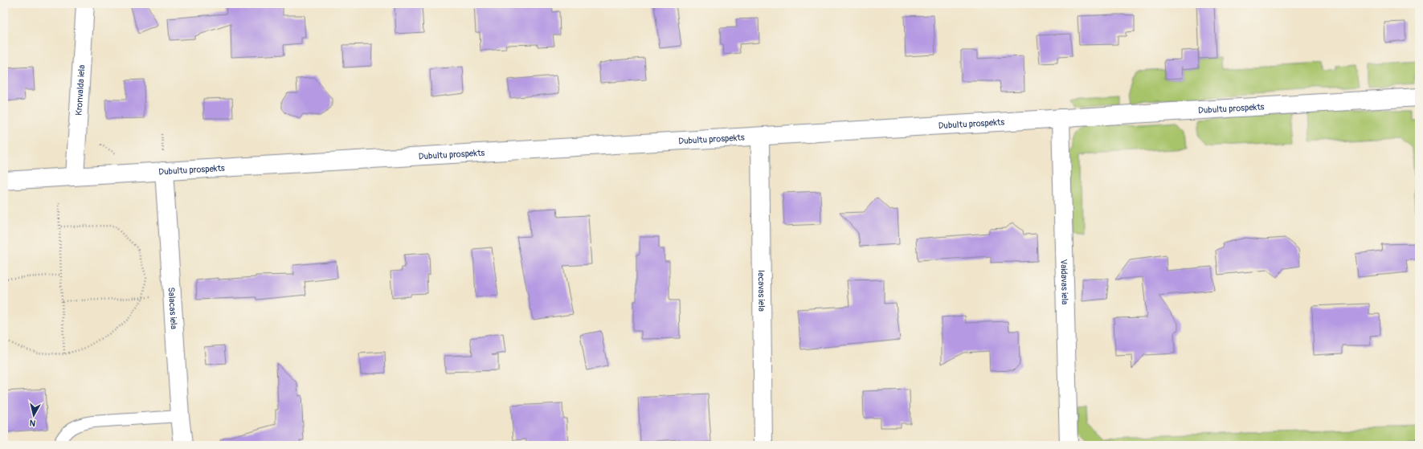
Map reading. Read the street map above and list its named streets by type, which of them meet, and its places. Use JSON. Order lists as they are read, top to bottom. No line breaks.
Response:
{"streets":{"main road":["Kronvalda iela","Dubultu prospekts","Vaidavas iela","Iecavas iela","Salacas iela"]},"crossings":[["Kronvalda iela","Dubultu prospekts"],["Dubultu prospekts","Vaidavas iela"],["Dubultu prospekts","Iecavas iela"],["Dubultu prospekts","Salacas iela"]],"north":"bottom"}
